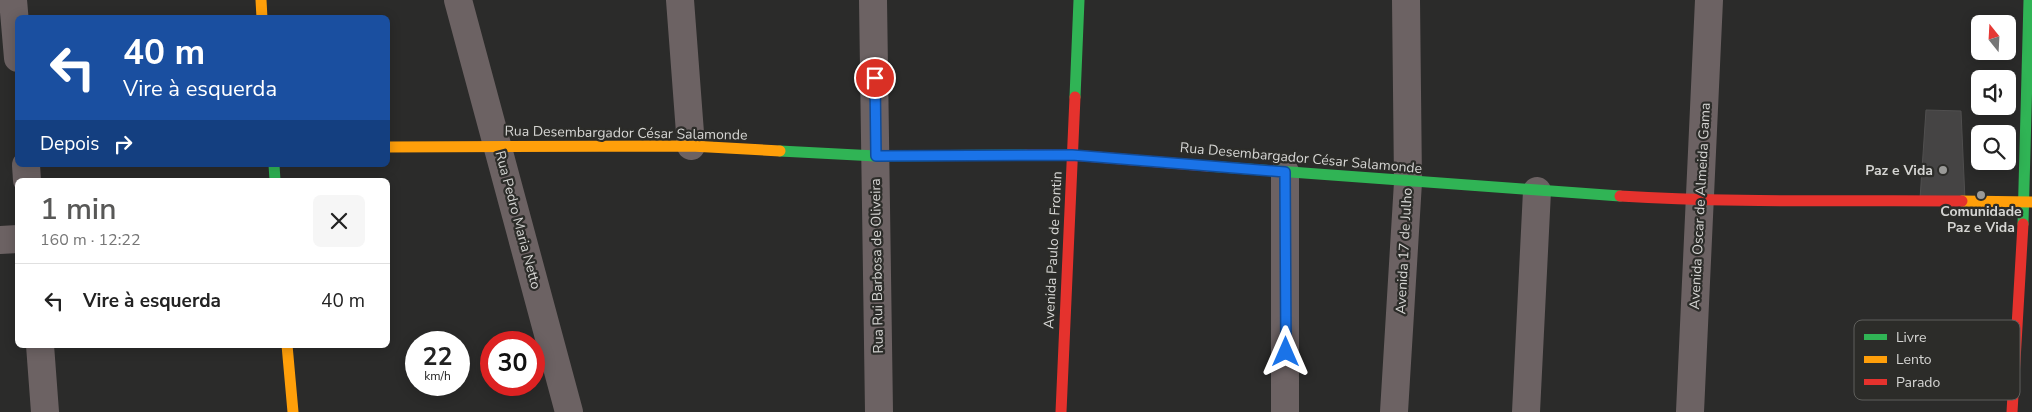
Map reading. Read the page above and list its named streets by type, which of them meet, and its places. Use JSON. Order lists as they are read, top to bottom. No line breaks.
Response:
{"streets":{"street":["Rua Desembargador César Salamonde","Avenida Oscar de Almeida Gama","Rua Pedro Maria Netto","Avenida Paulo de Frontin","Avenida 17 de Julho","Rua Rui Barbosa de Oliveira"]},"crossings":[["Rua Desembargador César Salamonde","Avenida Oscar de Almeida Gama"],["Rua Desembargador César Salamonde","Rua Pedro Maria Netto"],["Rua Desembargador César Salamonde","Avenida Paulo de Frontin"],["Rua Desembargador César Salamonde","Avenida 17 de Julho"],["Rua Desembargador César Salamonde","Rua Rui Barbosa de Oliveira"]],"places":["Paz e Vida","Comunidade Paz e Vida"],"legend":["Livre","Lento","Parado"],"north":"top","page":{"turn":["40 m","Vire à esquerda"],"then":"Depois","heading":["1 min","160 m · 12:22"],"list":[{"name":"Vire à esquerda","value":"40 m"}],"speed":"22 km/h","limit":"30"}}
